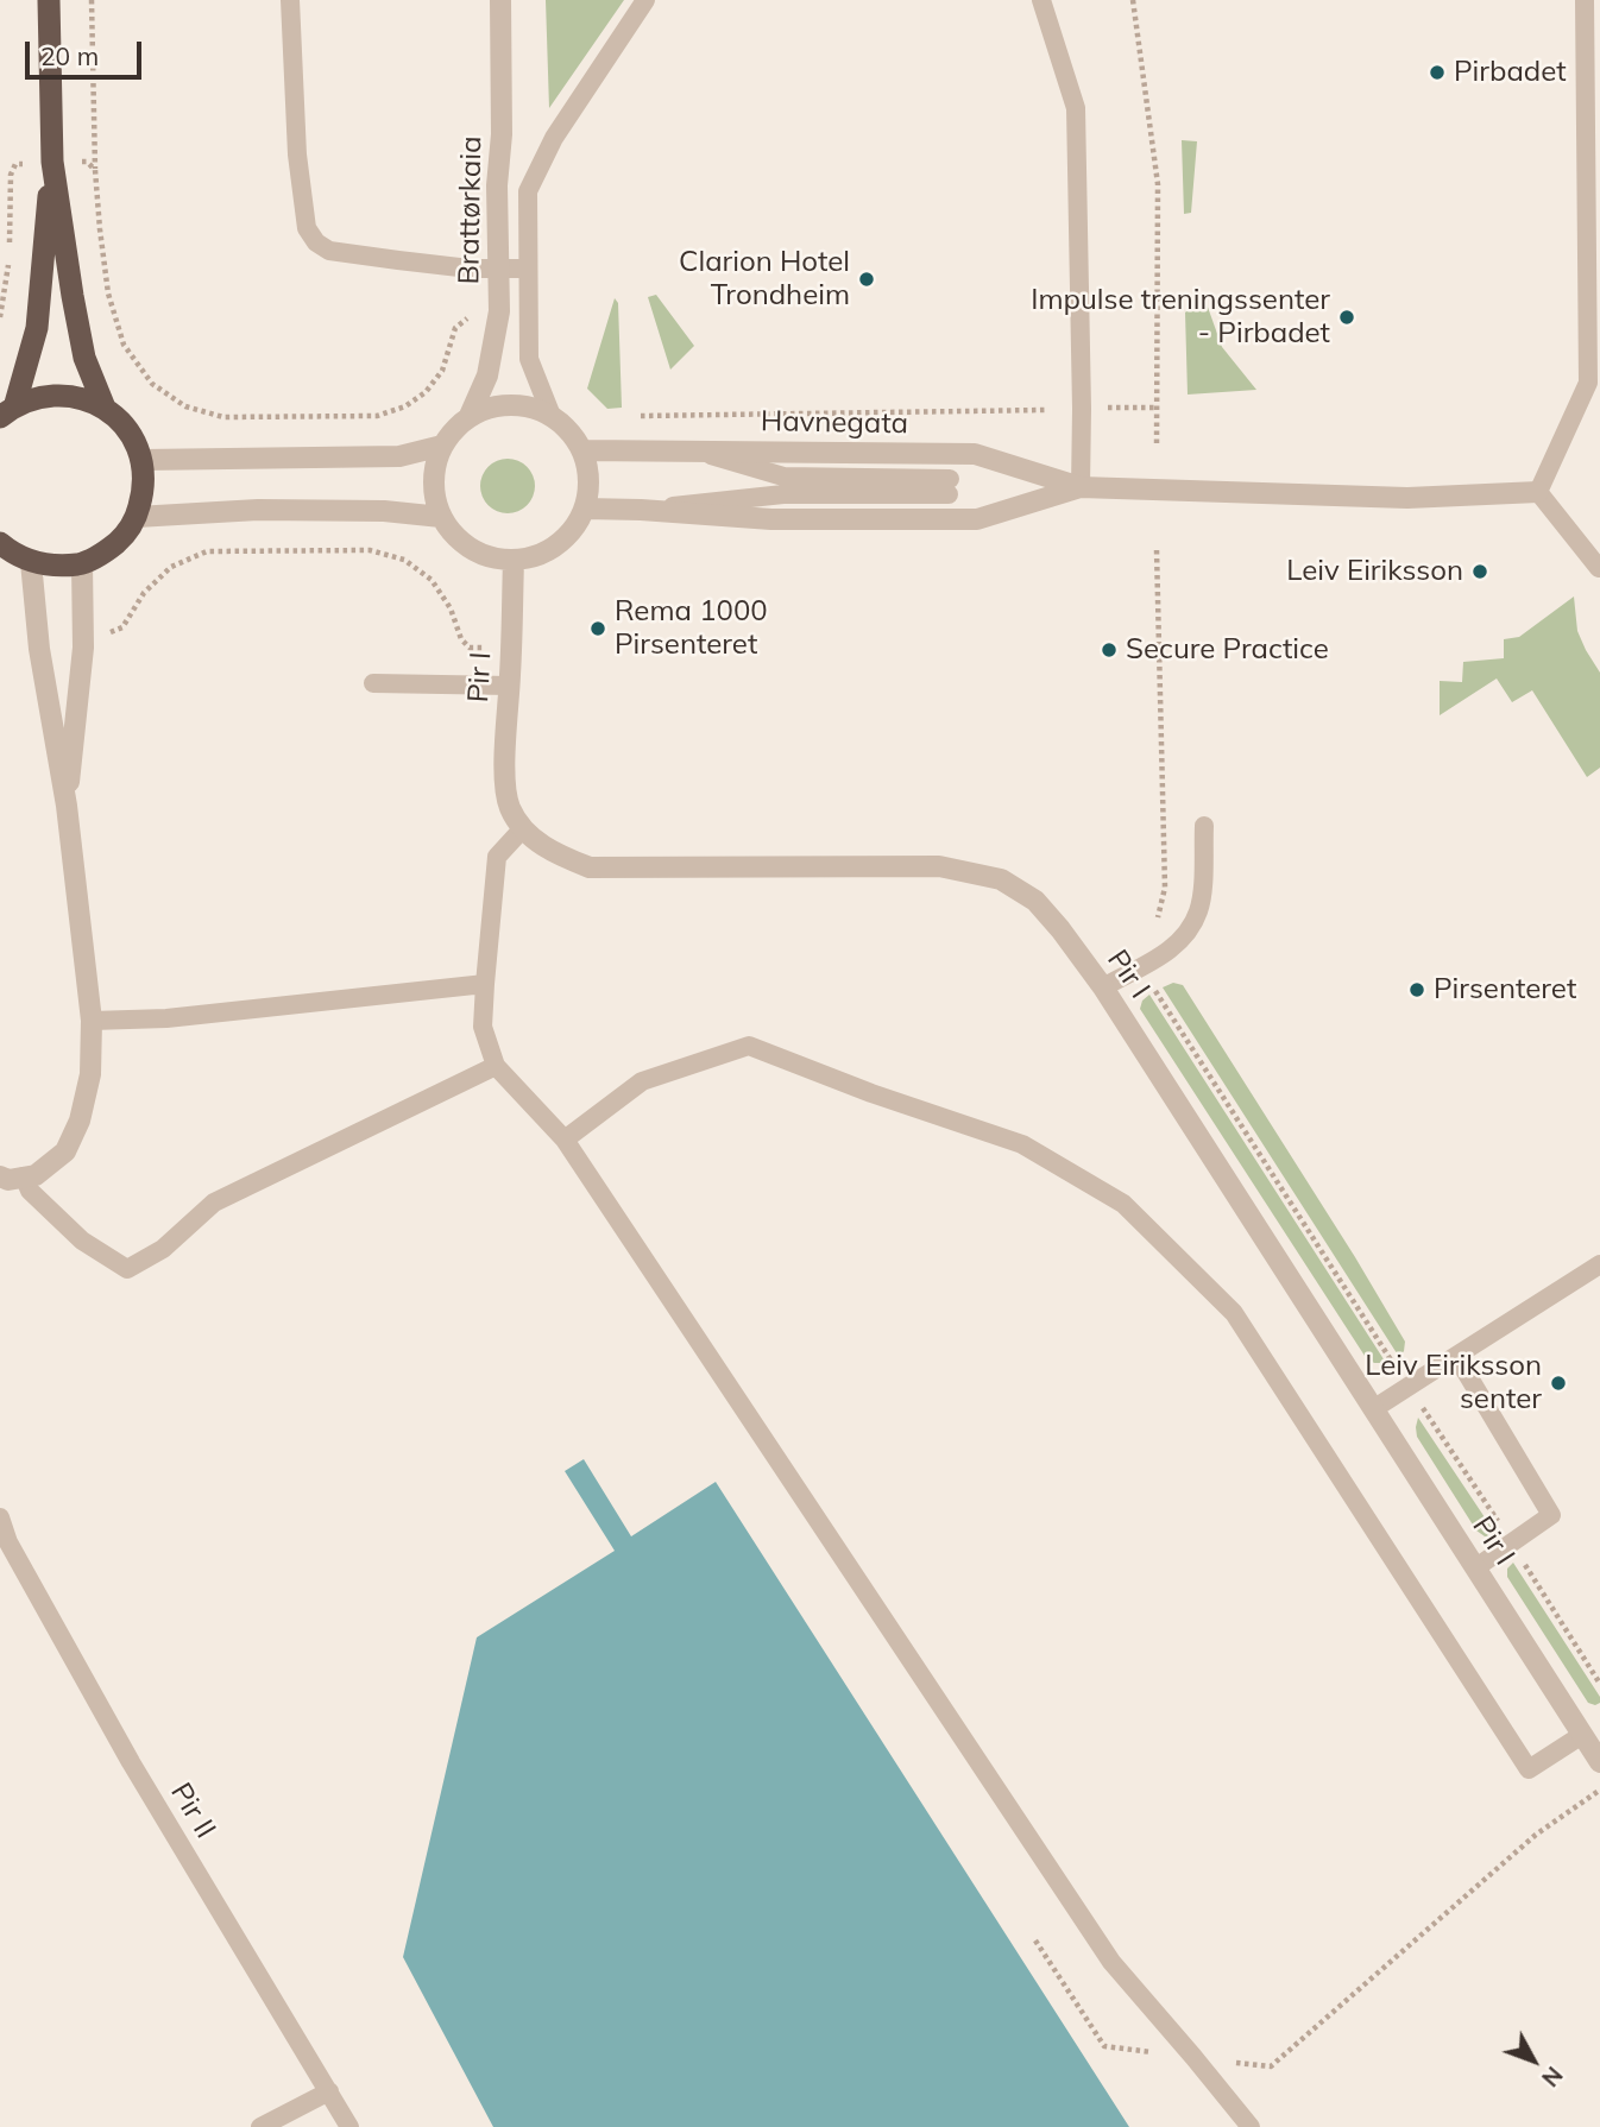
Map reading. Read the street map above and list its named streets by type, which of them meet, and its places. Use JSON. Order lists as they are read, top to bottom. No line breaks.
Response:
{"streets":{"street":["Brattørkaia","Havnegata","Pir I"],"lane":["Pir II"]},"crossings":[["Brattørkaia","Havnegata"],["Brattørkaia","Pir I"],["Havnegata","Pir I"]],"places":["Pirbadet","Clarion Hotel Trondheim","Impulse treningssenter - Pirbadet","Leiv Eiriksson","Rema 1000 Pirsenteret","Secure Practice","Pirsenteret","Leiv Eiriksson senter"],"scale_bar":"20 m","north":"bottom right"}
